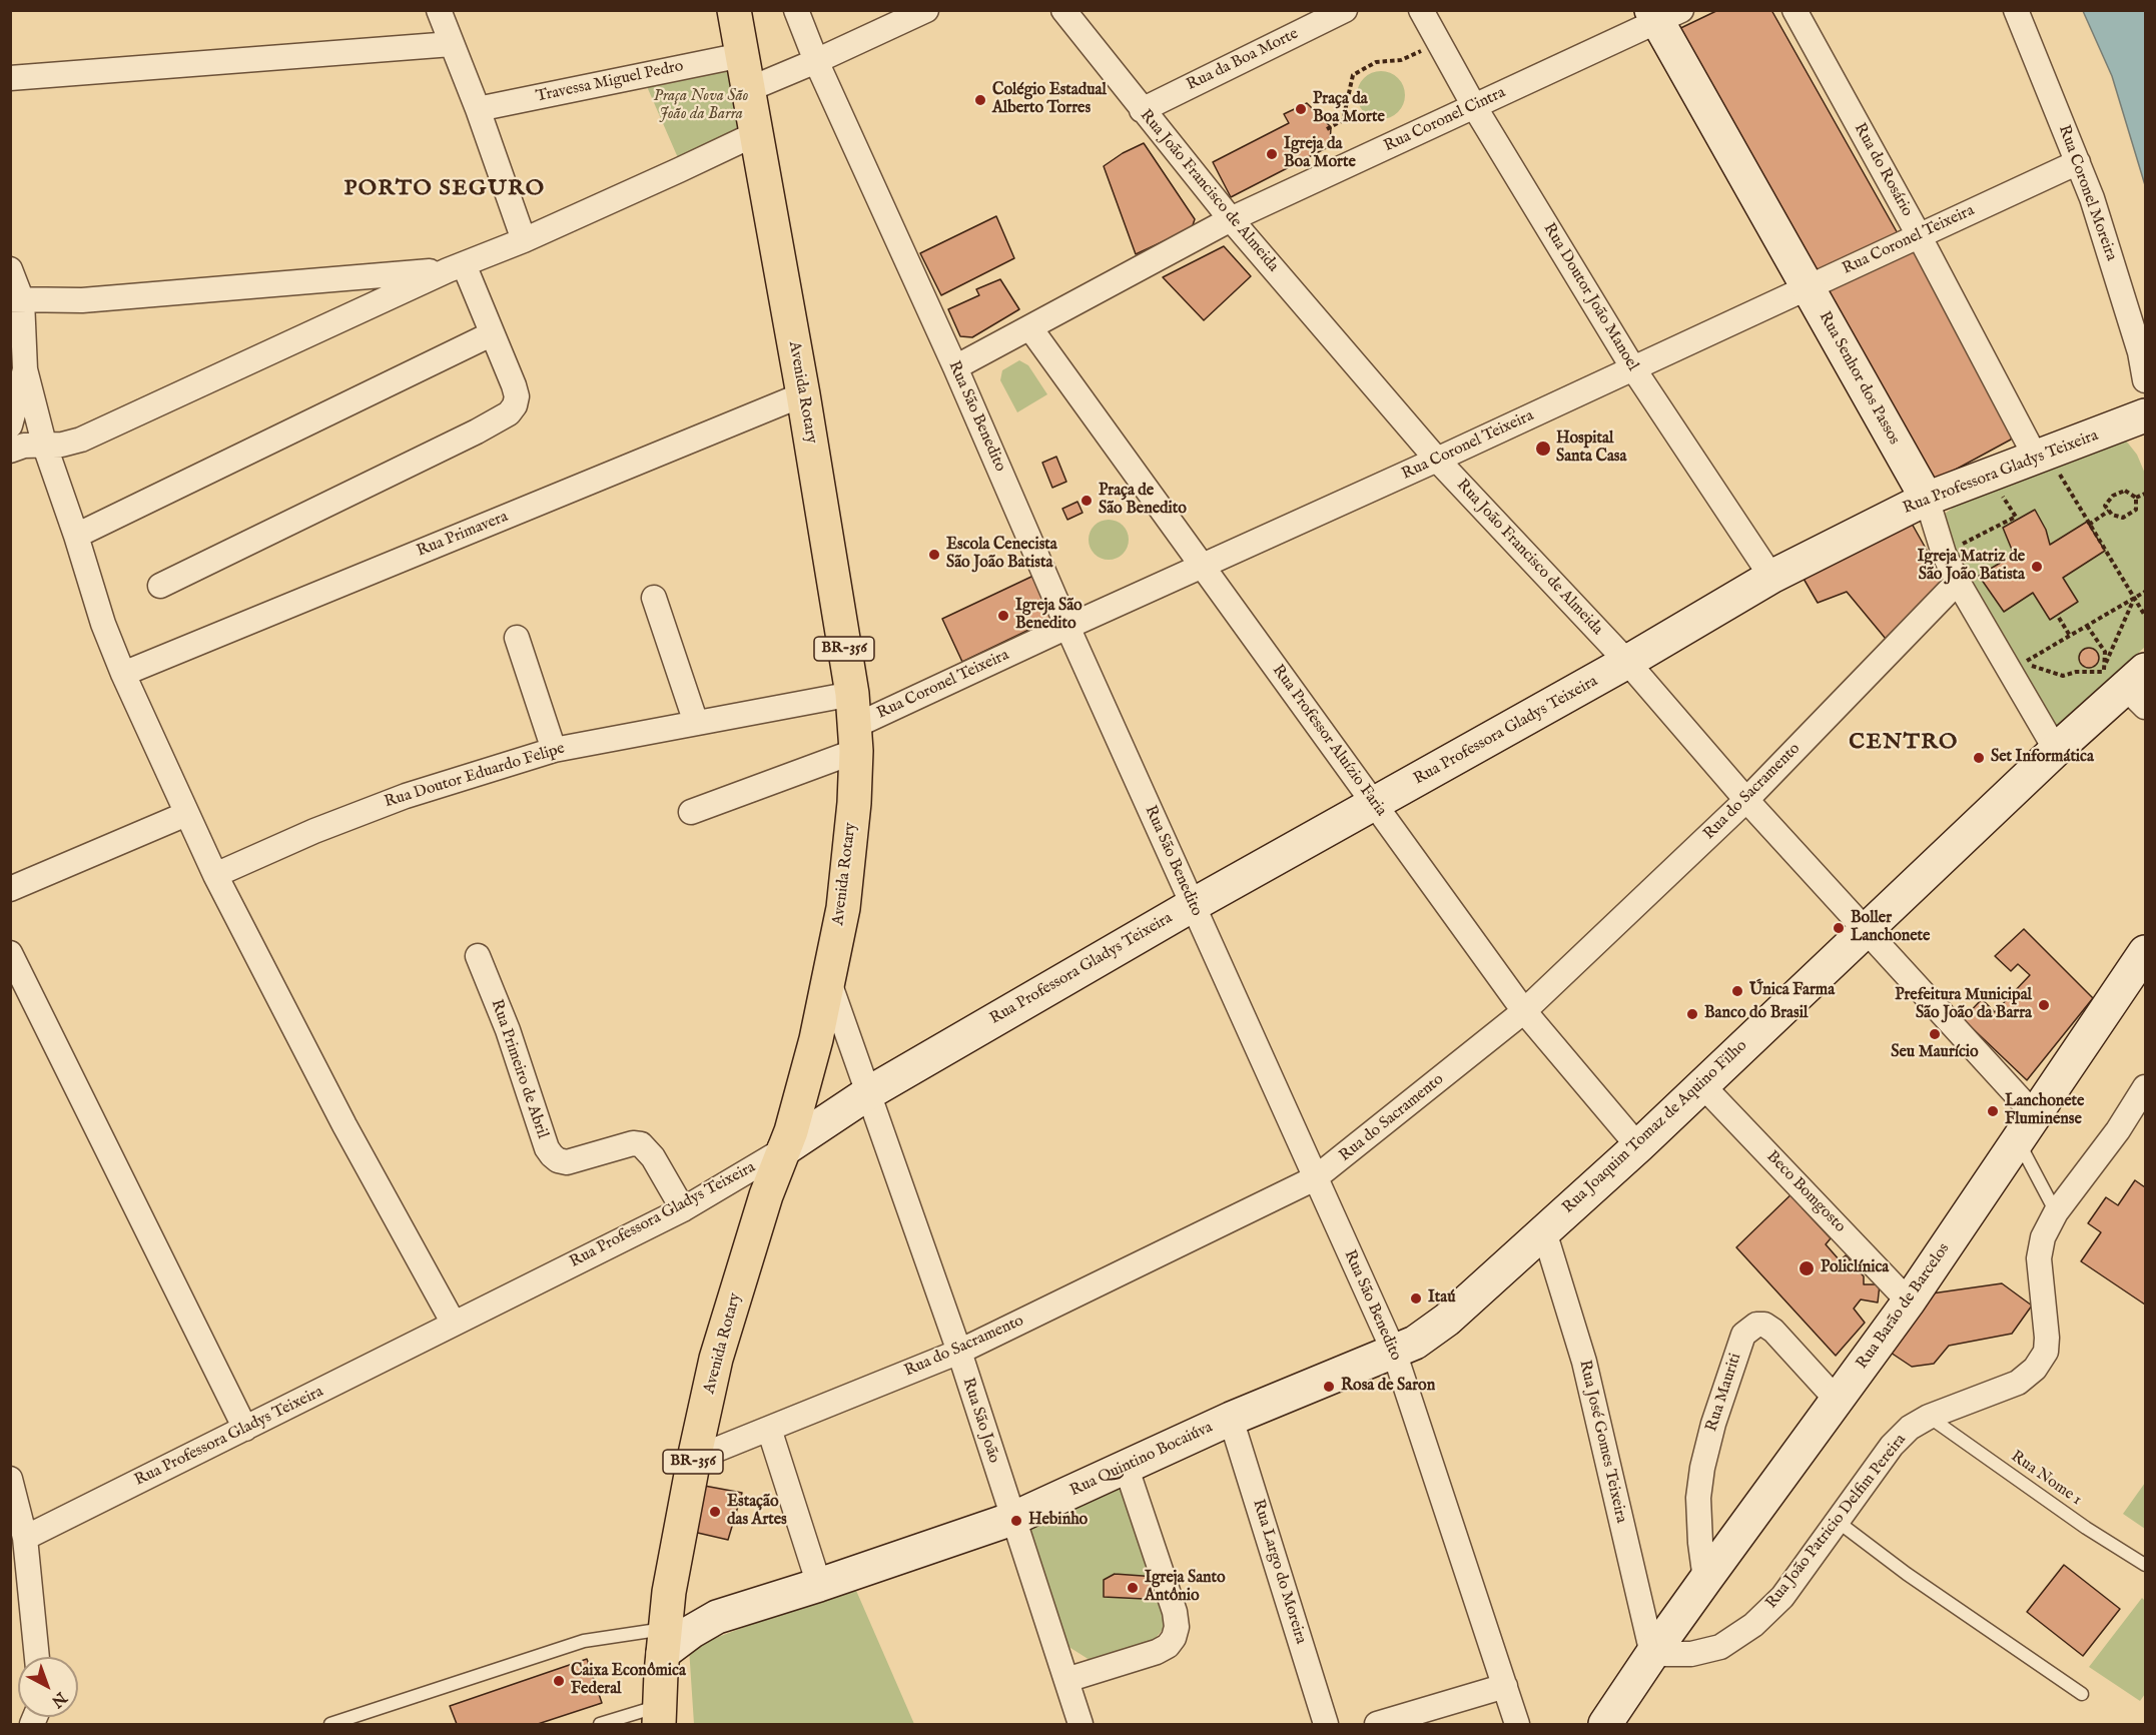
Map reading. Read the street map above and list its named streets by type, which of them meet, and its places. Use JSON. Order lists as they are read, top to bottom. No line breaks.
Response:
{"streets":{"main road":["Rua Senhor dos Passos","Avenida Rotary","Rua Professora Gladys Teixeira","BR-356","Rua Joaquim Tomaz de Aquino Filho","Rua Barão de Barcelos","Rua Quintino Bocaiúva"],"street":["Rua da Boa Morte","Travessa Miguel Pedro","Rua Coronel Cintra","Rua do Rosário","Rua João Francisco de Almeida","Rua Coronel Moreira","Rua Coronel Teixeira","Rua Doutor João Manoel","Rua São Benedito","Rua Primavera","Rua Professor Aluízio Faria","Rua Doutor Eduardo Felipe","Rua do Sacramento","Rua Primeiro de Abril","Beco Bomgosto","Rua Mauriti","Rua São João","Rua José Gomes Teixeira","Rua João Patricio Delfim Pereira","Rua Largo do Moreira"],"lane":["Rua Nome 1"]},"crossings":[["Rua da Boa Morte","Rua João Francisco de Almeida"],["Travessa Miguel Pedro","Avenida Rotary"],["Rua Coronel Cintra","Rua João Francisco de Almeida"],["Rua Coronel Cintra","Rua Doutor João Manoel"],["Rua Coronel Cintra","Rua Senhor dos Passos"],["Rua Coronel Cintra","Rua São Benedito"],["Rua Coronel Cintra","Rua Professor Aluízio Faria"],["Rua do Rosário","Rua Coronel Teixeira"],["Rua do Rosário","Rua Professora Gladys Teixeira"],["Rua João Francisco de Almeida","Rua Coronel Teixeira"],["Rua João Francisco de Almeida","Rua Professora Gladys Teixeira"],["Rua João Francisco de Almeida","Rua do Sacramento"],["Rua João Francisco de Almeida","Rua Joaquim Tomaz de Aquino Filho"],["Rua João Francisco de Almeida","Rua Barão de Barcelos"],["Rua Coronel Moreira","Rua Coronel Teixeira"],["Rua Coronel Teixeira","Rua Doutor João Manoel"],["Rua Coronel Teixeira","Rua Senhor dos Passos"],["Rua Coronel Teixeira","Avenida Rotary"],["Rua Coronel Teixeira","Rua São Benedito"],["Rua Coronel Teixeira","Rua Professor Aluízio Faria"],["Rua Coronel Teixeira","Rua Doutor Eduardo Felipe"],["Rua Doutor João Manoel","Rua Professora Gladys Teixeira"],["Rua Senhor dos Passos","Rua Professora Gladys Teixeira"],["Rua Senhor dos Passos","Rua do Sacramento"],["Rua Senhor dos Passos","Rua Joaquim Tomaz de Aquino Filho"],["Avenida Rotary","Rua Professora Gladys Teixeira"],["Avenida Rotary","Rua Primavera"],["Avenida Rotary","Rua Doutor Eduardo Felipe"],["Avenida Rotary","Rua do Sacramento"],["Avenida Rotary","Rua São João"],["Avenida Rotary","Rua Quintino Bocaiúva"],["Rua São Benedito","Rua Professora Gladys Teixeira"],["Rua São Benedito","Rua do Sacramento"],["Rua São Benedito","Rua Joaquim Tomaz de Aquino Filho"],["Rua São Benedito","Rua Quintino Bocaiúva"],["Rua Professora Gladys Teixeira","Rua Professor Aluízio Faria"],["Rua Professora Gladys Teixeira","Rua Primeiro de Abril"],["Rua Professora Gladys Teixeira","Rua São João"],["Rua Professor Aluízio Faria","Rua do Sacramento"],["Rua Professor Aluízio Faria","Rua Joaquim Tomaz de Aquino Filho"],["Rua do Sacramento","Rua São João"],["Rua Joaquim Tomaz de Aquino Filho","Beco Bomgosto"],["Rua Joaquim Tomaz de Aquino Filho","Rua José Gomes Teixeira"],["Rua Joaquim Tomaz de Aquino Filho","Rua Quintino Bocaiúva"],["Beco Bomgosto","Rua Barão de Barcelos"],["Rua Barão de Barcelos","Rua Mauriti"],["Rua Barão de Barcelos","Rua José Gomes Teixeira"],["Rua Barão de Barcelos","Rua João Patricio Delfim Pereira"],["Rua São João","Rua Quintino Bocaiúva"],["Rua José Gomes Teixeira","Rua João Patricio Delfim Pereira"],["Rua Quintino Bocaiúva","Rua Largo do Moreira"],["Rua Nome 1","Rua João Patricio Delfim Pereira"]],"districts":["PORTO SEGURO","CENTRO"],"parks":["Praça Nova São João da Barra"],"places":["Colégio Estadual Alberto Torres","Praça da Boa Morte","Igreja da Boa Morte","Hospital Santa Casa","Praça de São Benedito","Escola Cenecista São João Batista","Igreja Matriz de São João Batista","Igreja São Benedito","Set Informática","Boller Lanchonete","Única Farma","Prefeitura Municipal São João da Barra","Banco do Brasil","Seu Maurício","Lanchonete Fluminense","Policlínica","Itaú","Rosa de Saron","Estação das Artes","Hebinho","Igreja Santo Antônio","Caixa Econômica Federal"],"north":"bottom right"}
